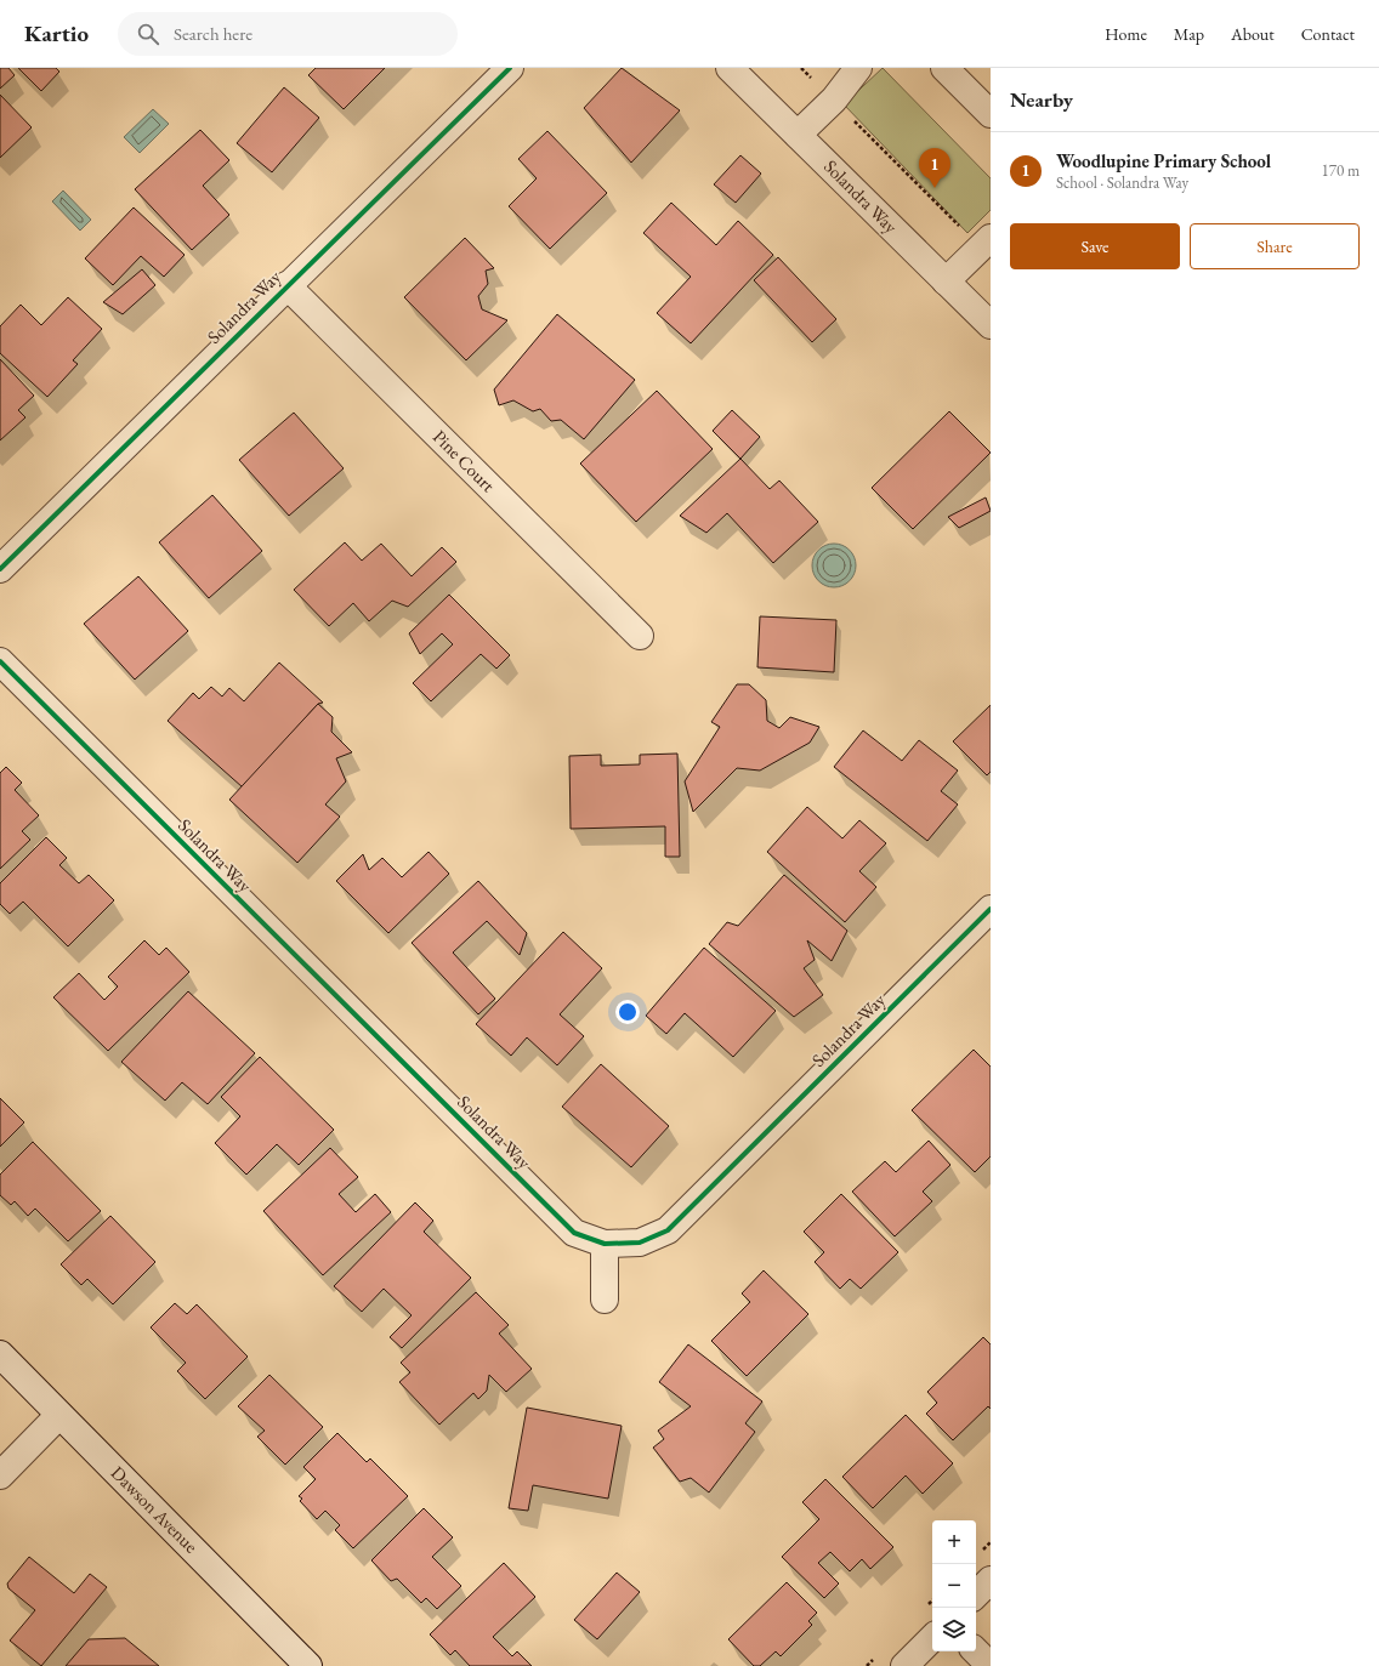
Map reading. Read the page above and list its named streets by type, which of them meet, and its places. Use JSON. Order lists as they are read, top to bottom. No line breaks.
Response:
{"streets":{"street":["Solandra Way","Pine Court","Dawson Avenue"]},"crossings":[["Solandra Way","Pine Court"]],"page":{"header":"Kartio","search":"Search here","nav":["Home","Map","About","Contact"],"heading":"Nearby","list":[{"mark":"1","name":"Woodlupine Primary School","note":"School · Solandra Way","value":"170 m"}],"pins":"1","buttons":["Save","Share"],"map_buttons":["+","−"]}}
